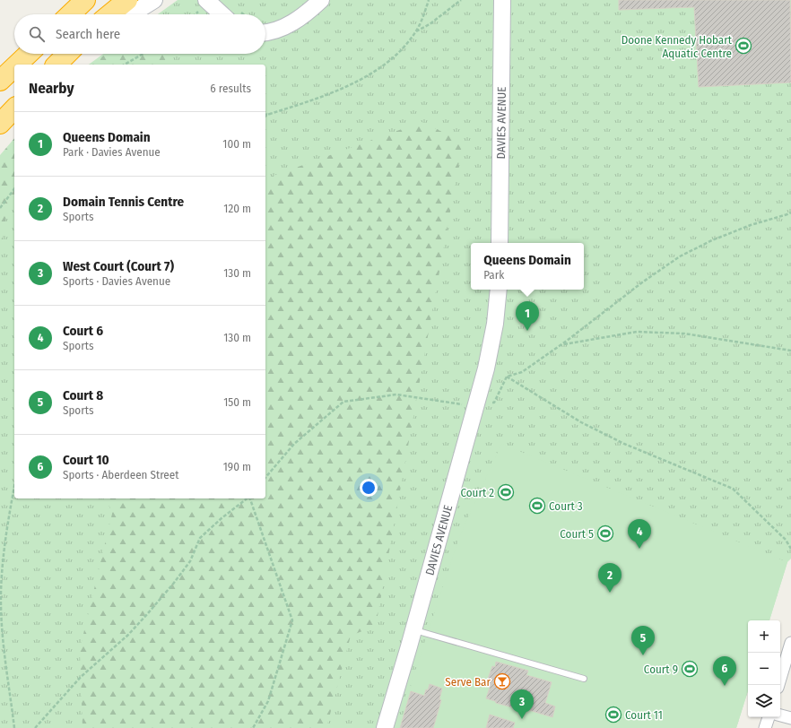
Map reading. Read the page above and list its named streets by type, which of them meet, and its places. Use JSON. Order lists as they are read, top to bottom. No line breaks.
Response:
{"streets":{"street":["DAVIES AVENUE"]},"places":{"sports":["Doone Kennedy Hobart Aquatic Centre","Court 2","Court 3","Court 5","Court 9","Court 11"],"bar":["Serve Bar"]},"page":{"search":"Search here","heading":["Nearby","6 results"],"list":[{"mark":"1","name":"Queens Domain","note":"Park · Davies Avenue","value":"100 m"},{"mark":"2","name":"Domain Tennis Centre","note":"Sports","value":"120 m"},{"mark":"3","name":"West Court (Court 7)","note":"Sports · Davies Avenue","value":"130 m"},{"mark":"4","name":"Court 6","note":"Sports","value":"130 m"},{"mark":"5","name":"Court 8","note":"Sports","value":"150 m"},{"mark":"6","name":"Court 10","note":"Sports · Aberdeen Street","value":"190 m"}],"popup":["Queens Domain","Park"],"pins":["1","4","2","5","6","3"],"map_buttons":["+","−"]}}
